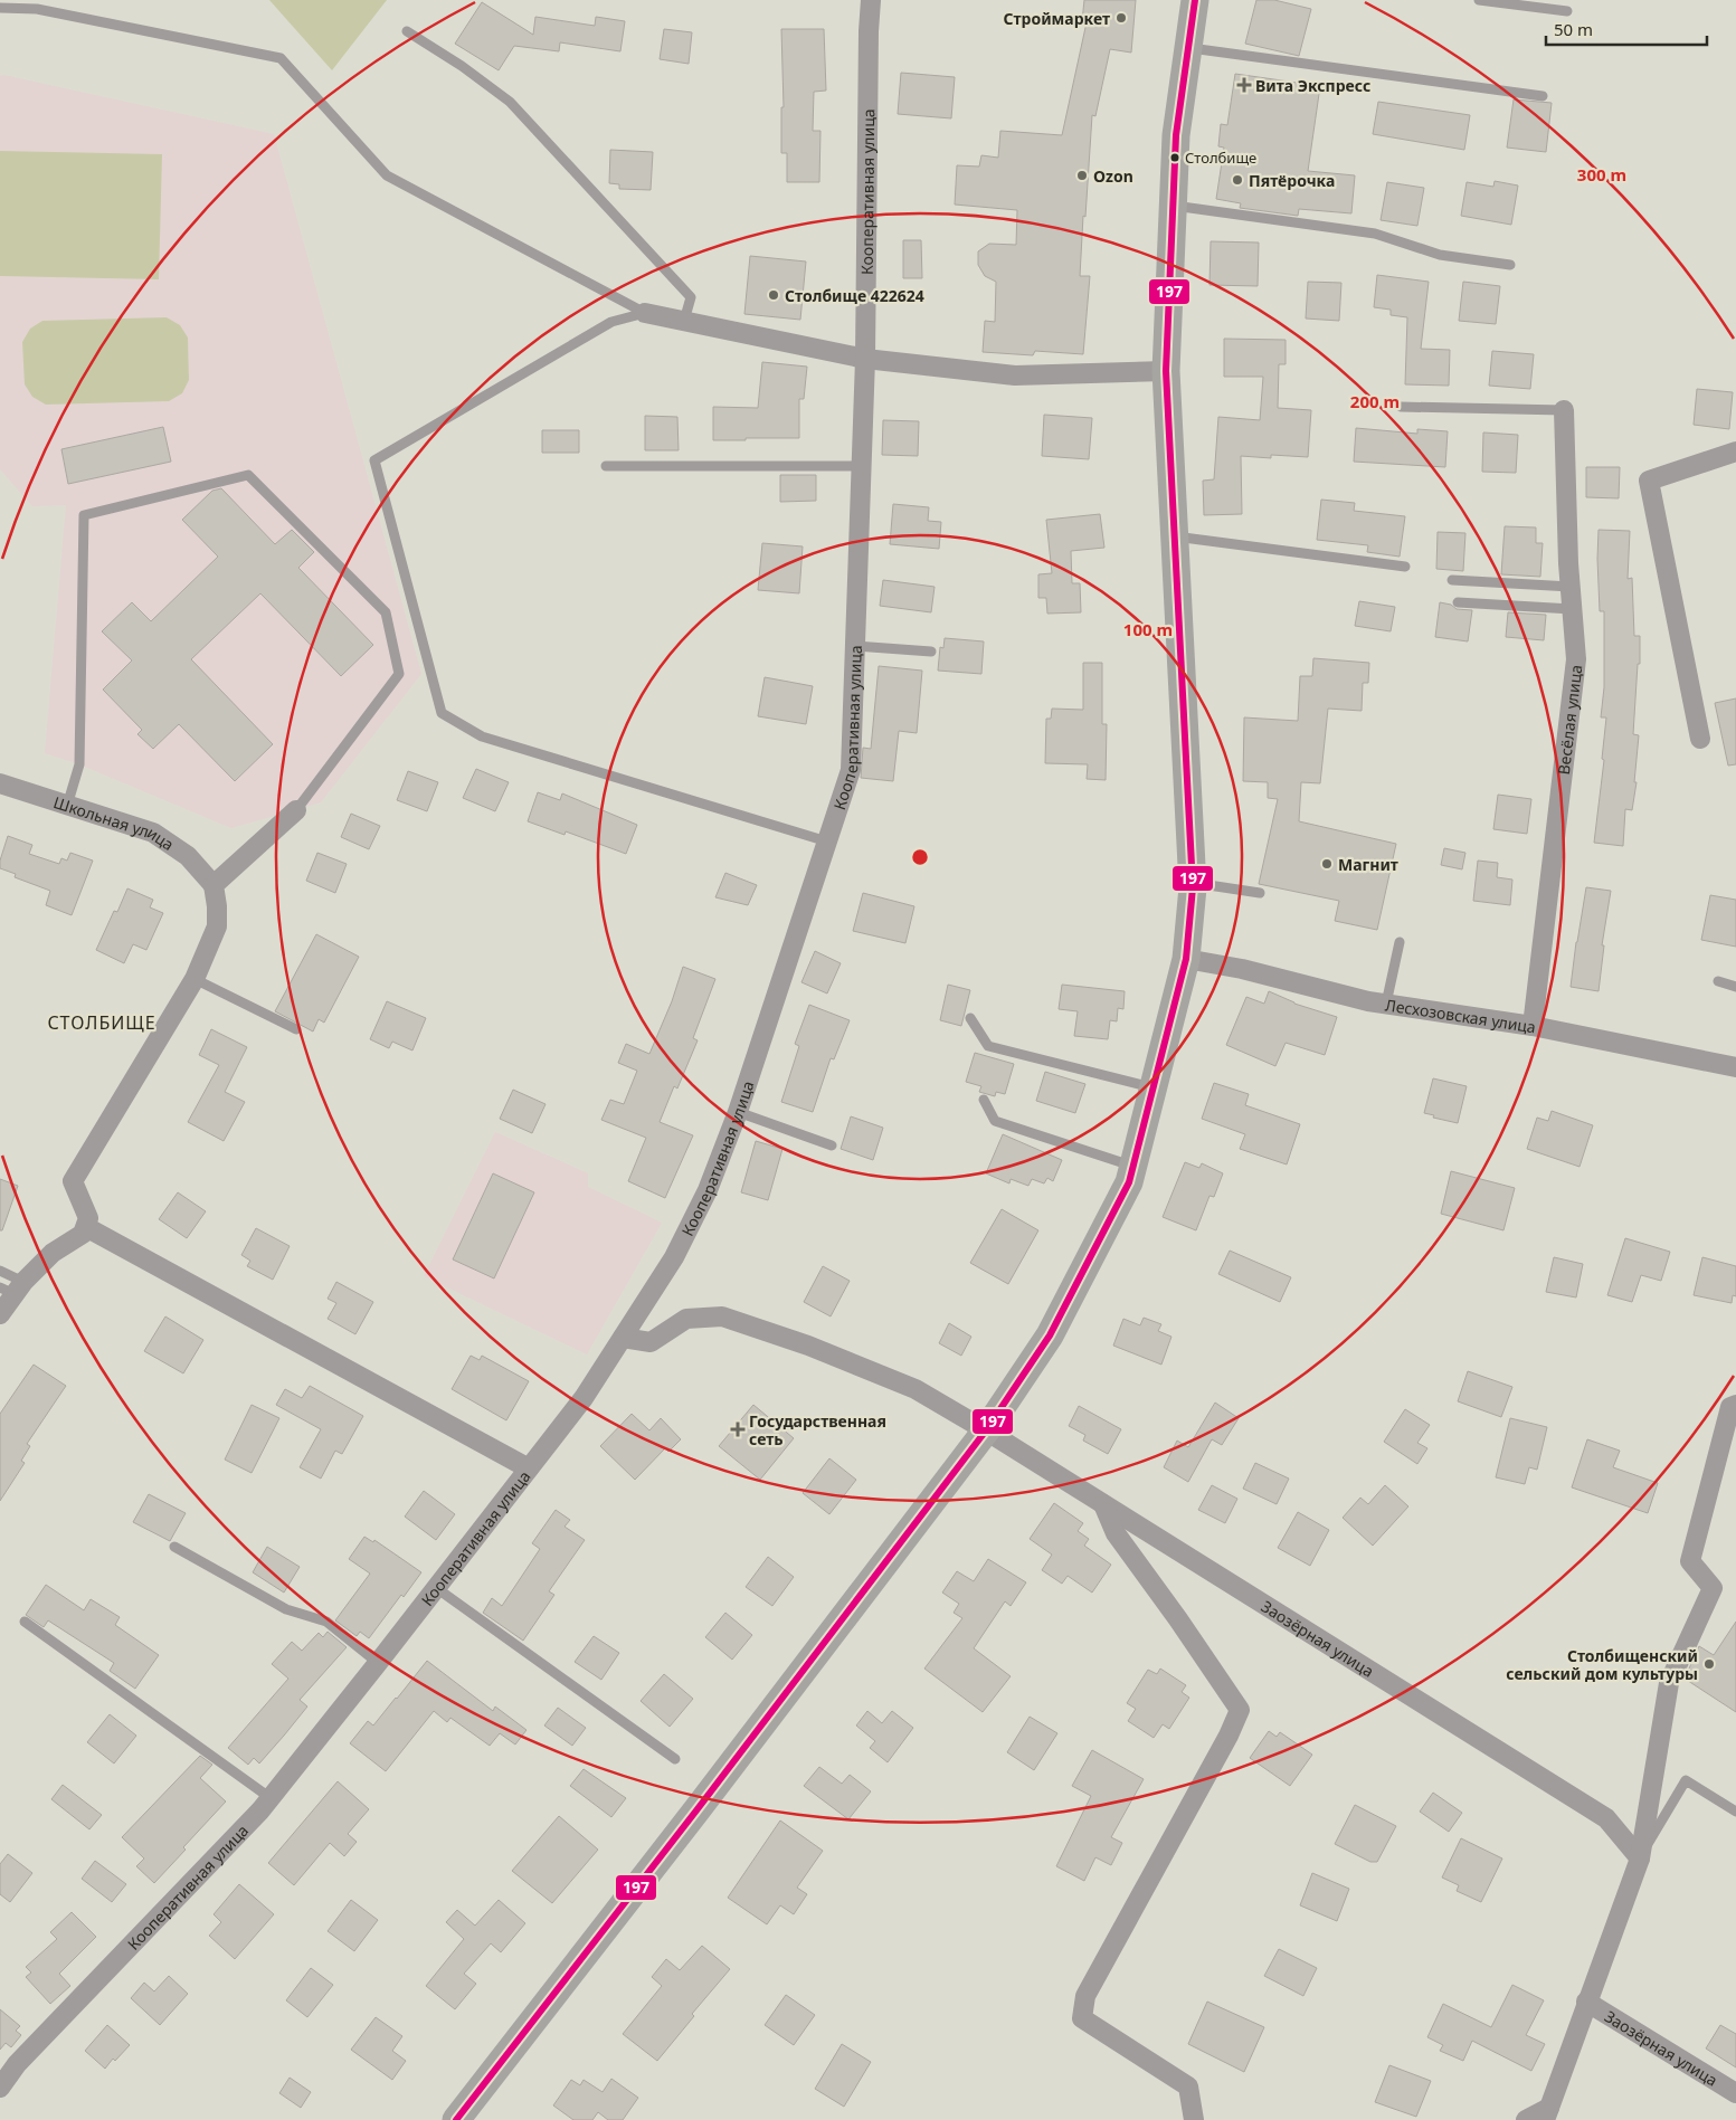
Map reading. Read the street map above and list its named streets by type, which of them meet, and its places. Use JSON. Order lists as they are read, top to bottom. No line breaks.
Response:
{"streets":{"street":["Кооперативная улица","Весёлая улица","Школьная улица","Лесхозовская улица","Заозёрная улица"]},"crossings":[["Кооперативная улица","Заозёрная улица"],["Весёлая улица","Лесхозовская улица"]],"districts":["СТОЛБИЩЕ"],"places":{"other":["Строймаркет","Столбище","Ozon","Пятёрочка","Столбище 422624","Магнит","Столбищенский сельский дом культуры"],"health":["Вита Экспресс","Государственная сеть"]},"lines":["transit line 197"],"scale_bar":"50 m","rings":["300 m","200 m","100 m"]}
